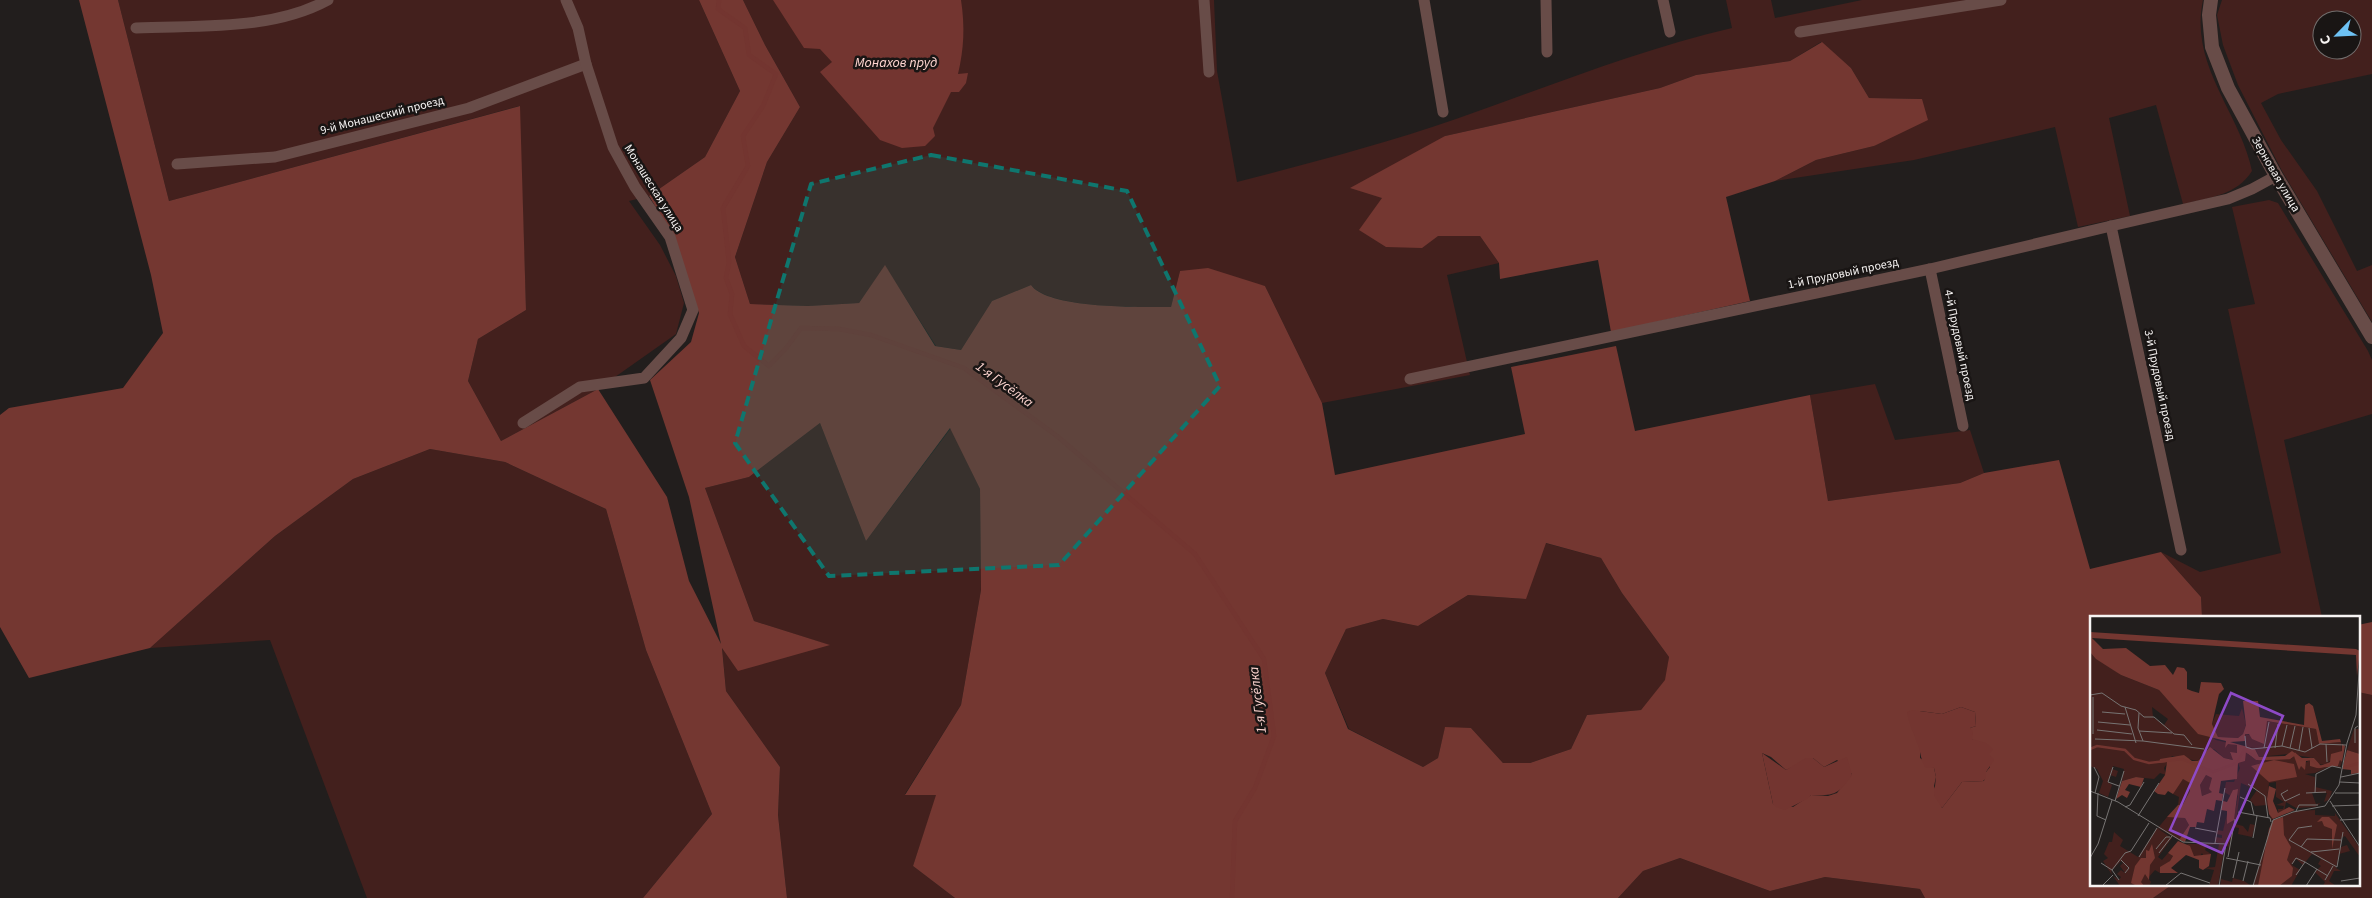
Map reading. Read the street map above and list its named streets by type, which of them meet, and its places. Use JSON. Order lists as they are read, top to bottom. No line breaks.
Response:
{"streets":{"street":["9-й Монашеский проезд","Зерновая улица","Монашеская улица","1-й Прудовый проезд","4-й Прудовый проезд","3-й Прудовый проезд"]},"crossings":[["9-й Монашеский проезд","Монашеская улица"],["Зерновая улица","1-й Прудовый проезд"],["1-й Прудовый проезд","4-й Прудовый проезд"],["1-й Прудовый проезд","3-й Прудовый проезд"]],"water":["Монахов пруд","1-я Гусёлка"],"north":"bottom left"}
